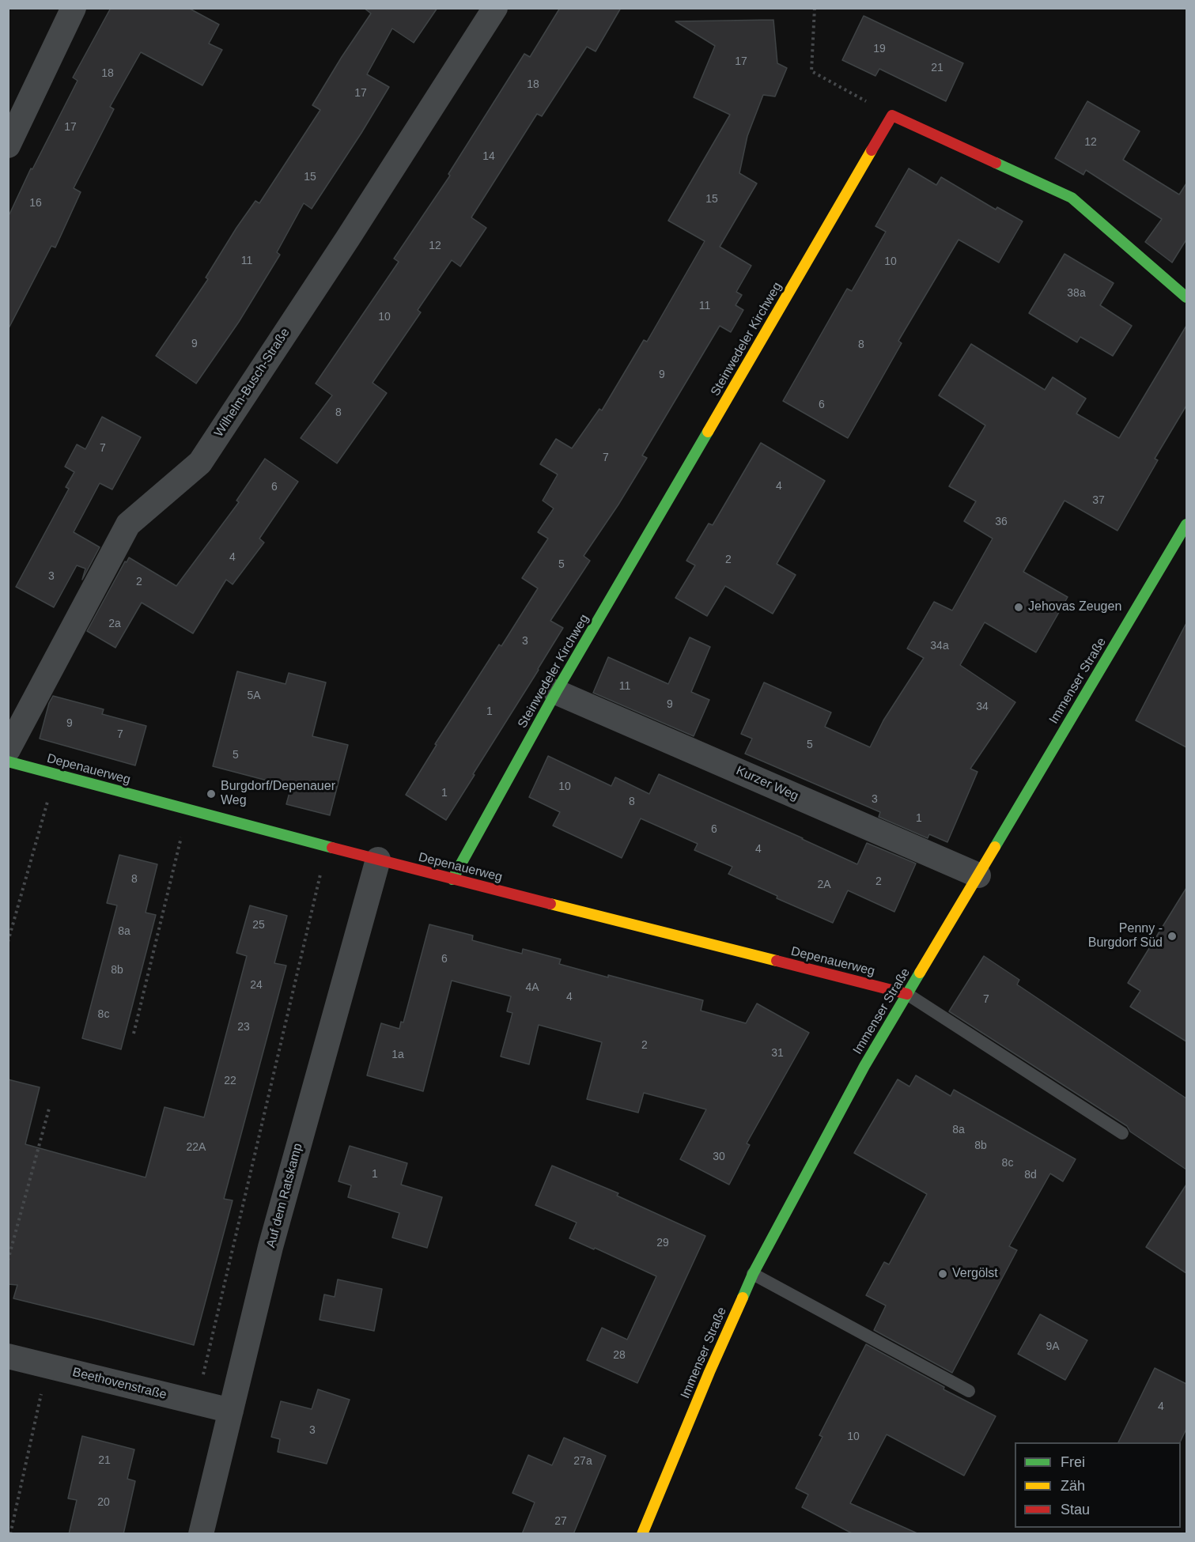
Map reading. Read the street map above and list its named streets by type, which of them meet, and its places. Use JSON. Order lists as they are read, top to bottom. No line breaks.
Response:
{"streets":{"street":["Steinwedeler Kirchweg","Wilhelm-Busch-Straße","Immenser Straße","Depenauerweg","Kurzer Weg","Auf dem Ratskamp","Beethovenstraße"]},"crossings":[["Steinwedeler Kirchweg","Depenauerweg"],["Steinwedeler Kirchweg","Kurzer Weg"],["Immenser Straße","Depenauerweg"],["Immenser Straße","Kurzer Weg"],["Depenauerweg","Auf dem Ratskamp"],["Auf dem Ratskamp","Beethovenstraße"]],"places":["Jehovas Zeugen","Burgdorf/Depenauer Weg","Penny - Burgdorf Süd","Vergölst"],"house_numbers":["19","17","21","18","18","17","17","12","14","15","15","16","12","11","10","38a","11","10","9","8","9","6","8","7","7","4","6","37","36","4","2","5","3","2","2a","3","34a","11","5A","9","34","1","9","7","5","5","10","1","3","8","1","6","4","8","2","2A","25","8a","6","8b","24","4A","4","7","8c","23","2","31","1a","22","8a","8b","22A","30","8c","1","8d","29","9A","28","4","3","10","21","27a","20","27"],"legend":["Frei","Zäh","Stau"]}
